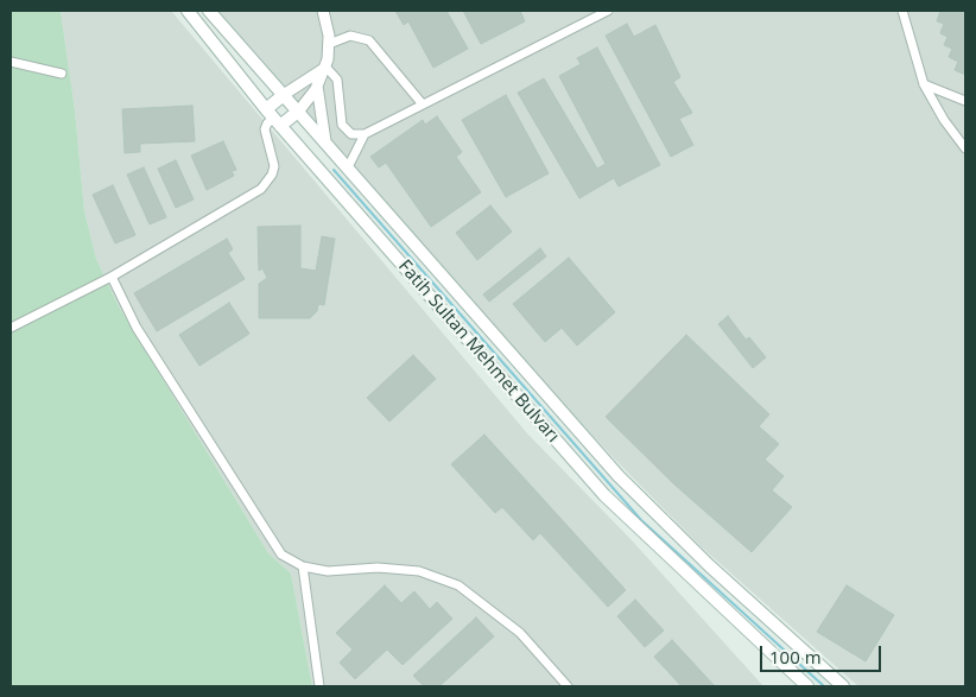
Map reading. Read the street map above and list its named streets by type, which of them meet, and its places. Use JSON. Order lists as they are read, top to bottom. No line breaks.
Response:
{"streets":{"main road":["Fatih Sultan Mehmet Bulvarı"]},"scale_bar":"100 m"}
